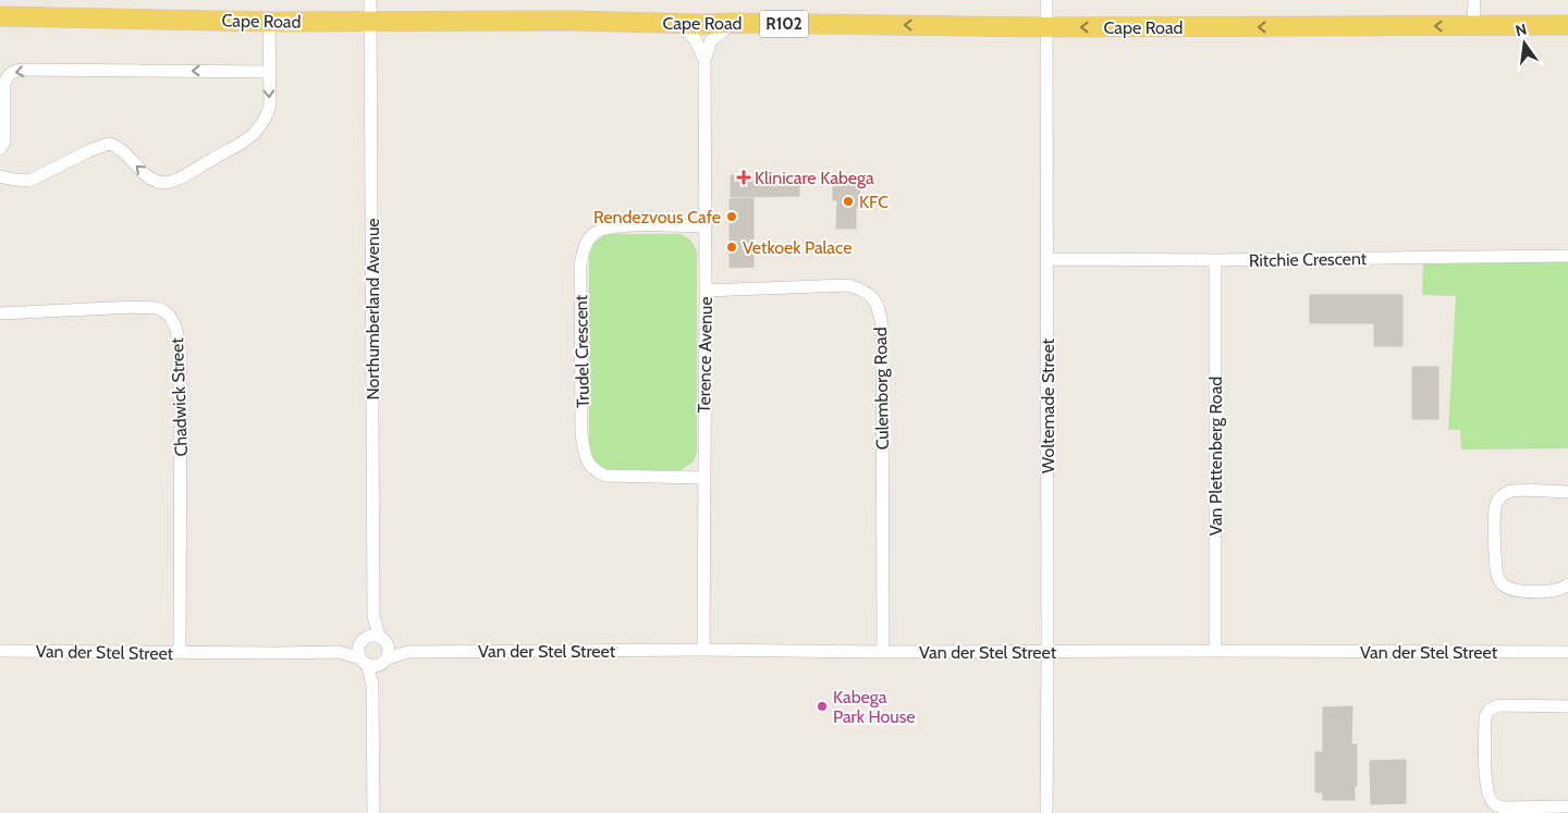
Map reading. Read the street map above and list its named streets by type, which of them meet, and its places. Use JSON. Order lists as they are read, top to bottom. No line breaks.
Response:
{"streets":{"main road":["Cape Road","R102"],"street":["Ritchie Crescent","Northumberland Avenue","Trudel Crescent","Terence Avenue","Culemborg Road","Chadwick Street","Woltemade Street","Van Plettenberg Road","Van der Stel Street"]},"crossings":[["Cape Road","Northumberland Avenue"],["Cape Road","Terence Avenue"],["Cape Road","Woltemade Street"],["Ritchie Crescent","Woltemade Street"],["Ritchie Crescent","Van Plettenberg Road"],["Northumberland Avenue","Van der Stel Street"],["Trudel Crescent","Terence Avenue"],["Terence Avenue","Culemborg Road"],["Terence Avenue","Van der Stel Street"],["Culemborg Road","Van der Stel Street"],["Chadwick Street","Van der Stel Street"],["Woltemade Street","Van der Stel Street"],["Van Plettenberg Road","Van der Stel Street"]],"one_way":["Cape Road"],"places":{"health":["Klinicare Kabega"],"other":["KFC","Rendezvous Cafe","Vetkoek Palace","Kabega Park House"]},"north":"top"}
